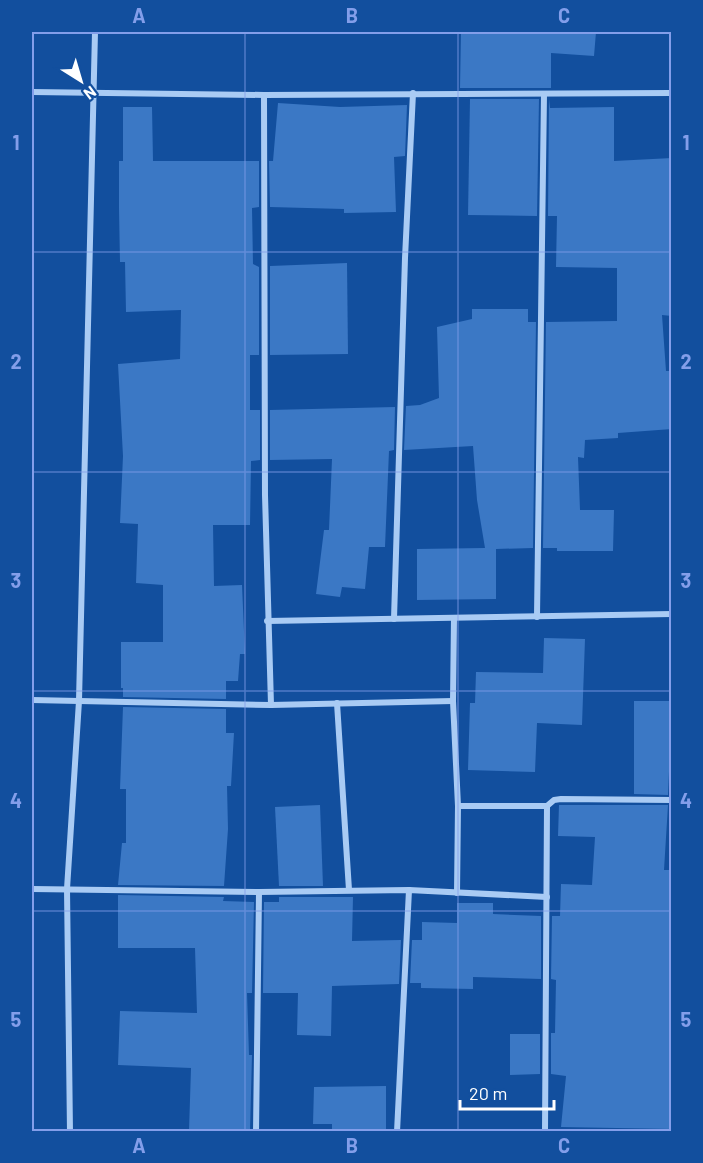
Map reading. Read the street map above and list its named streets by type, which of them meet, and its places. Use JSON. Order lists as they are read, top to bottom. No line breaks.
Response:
{"scale_bar":"20 m","north":"bottom right","grid":{"columns":["A","B","C"],"rows":["1","2","3","4","5"]}}
